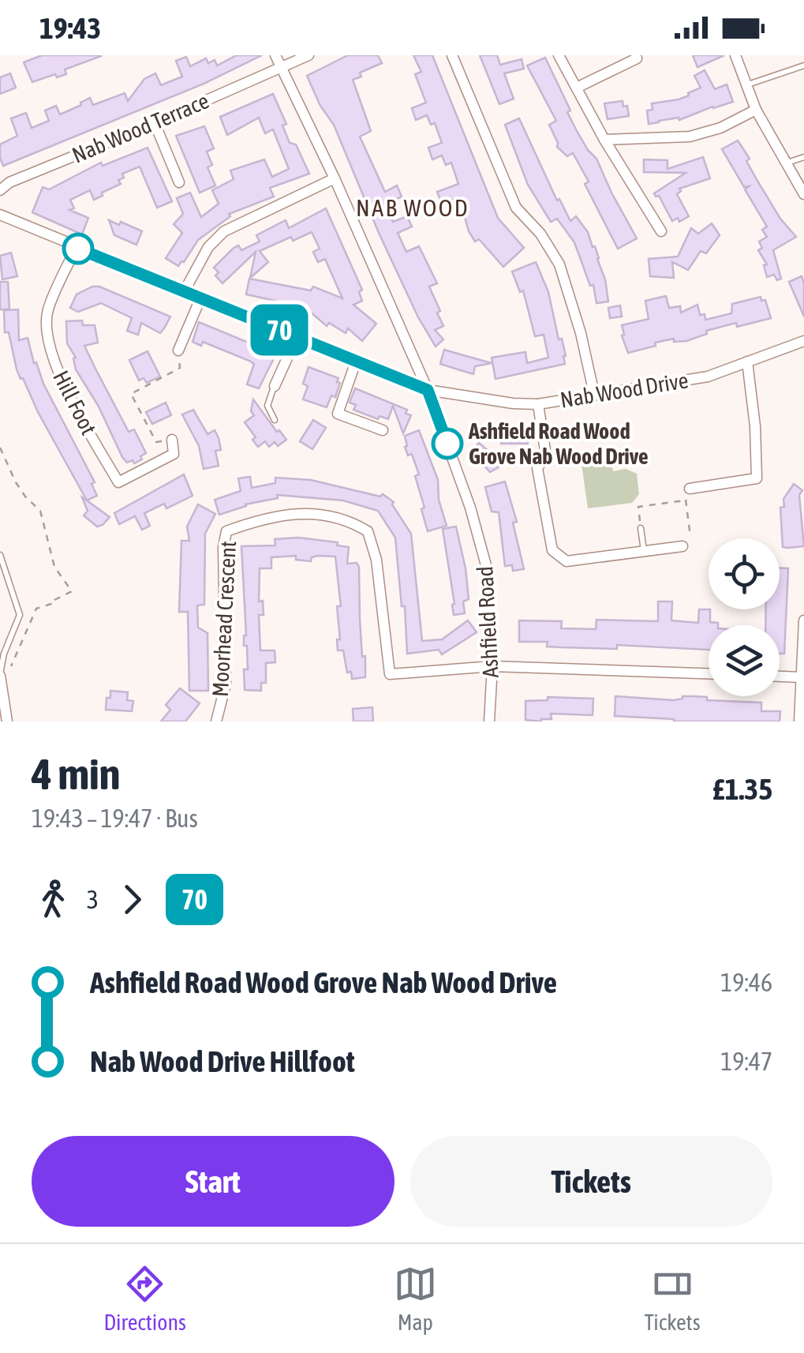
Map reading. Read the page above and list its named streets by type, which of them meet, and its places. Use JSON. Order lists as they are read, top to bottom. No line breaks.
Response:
{"streets":{"street":["Nab Wood Terrace","Nab Wood Drive","Hill Foot","Moorhead Crescent","Ashfield Road"]},"crossings":[["Nab Wood Terrace","Ashfield Road"],["Nab Wood Drive","Hill Foot"],["Nab Wood Drive","Ashfield Road"],["Moorhead Crescent","Ashfield Road"]],"districts":["NAB WOOD"],"places":["Ashfield Road Wood Grove Nab Wood Drive"],"lines":["bus line 70"],"page":{"status":"19:43","on_map":"70","heading":["4 min","19:43 – 19:47 · Bus","£1.35"],"legs":["3","70"],"list":[{"name":"Ashfield Road Wood Grove Nab Wood Drive","value":"19:46"},{"name":"Nab Wood Drive Hillfoot","value":"19:47"}],"buttons":["Start","Tickets"],"tabs":["Directions","Map","Tickets"]}}
